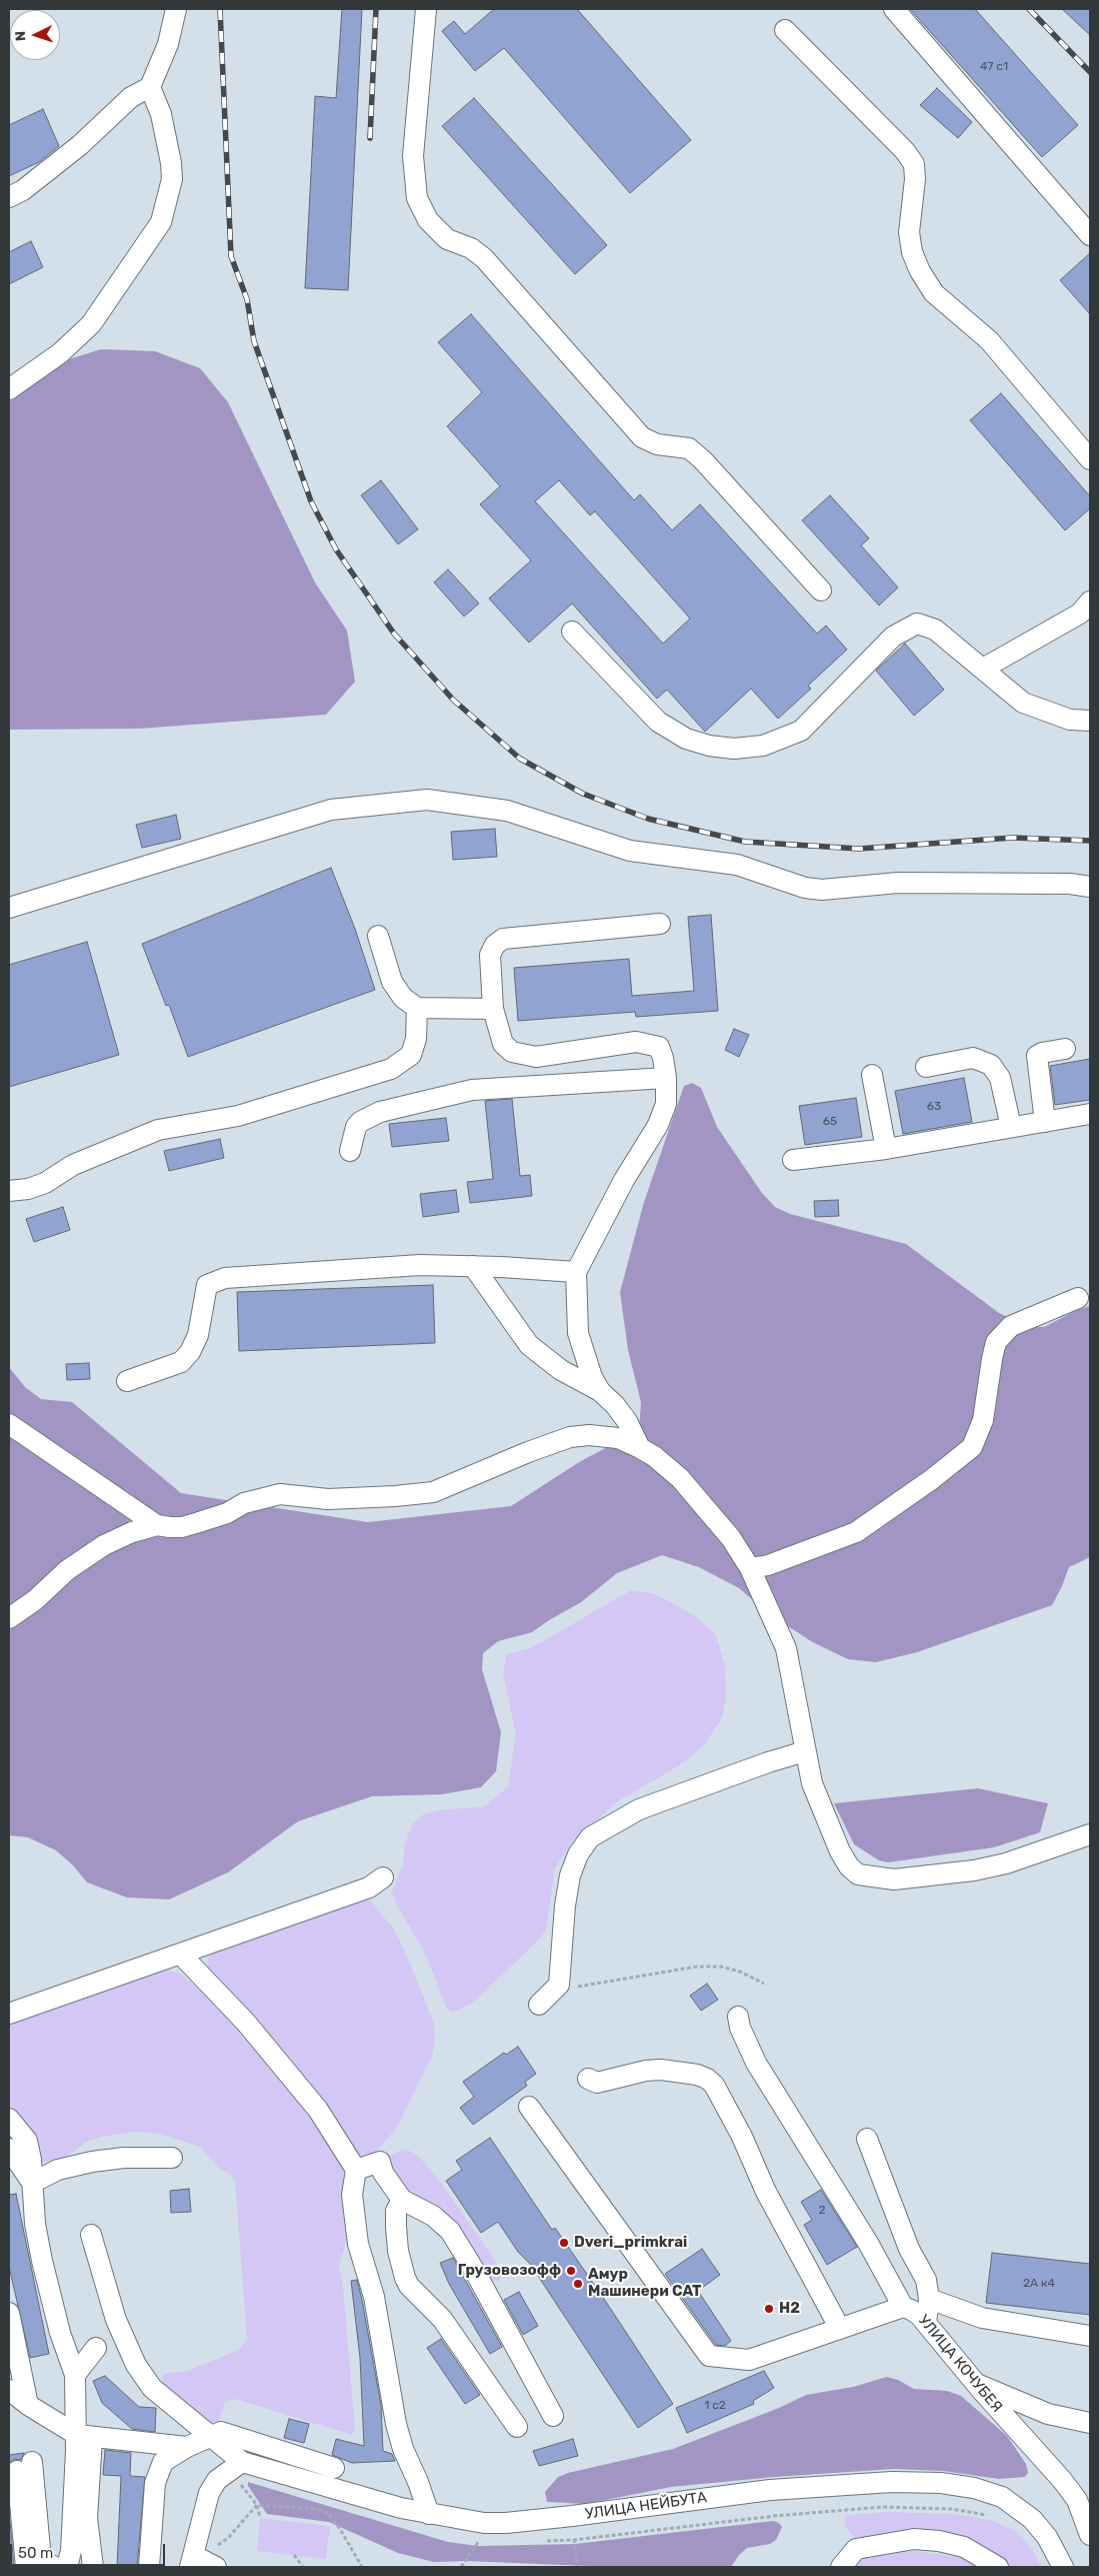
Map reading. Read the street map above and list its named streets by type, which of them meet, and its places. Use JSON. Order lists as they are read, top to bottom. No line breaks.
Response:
{"streets":{"street":["УЛИЦА КОЧУБЕЯ","УЛИЦА НЕЙБУТА"]},"places":["Dveri_primkrai","Грузовозофф","Амур Машинери CAT","H2"],"house_numbers":["47 с1","63","65","2","2А к4","1 с2"],"scale_bar":"50 m","north":"left"}
